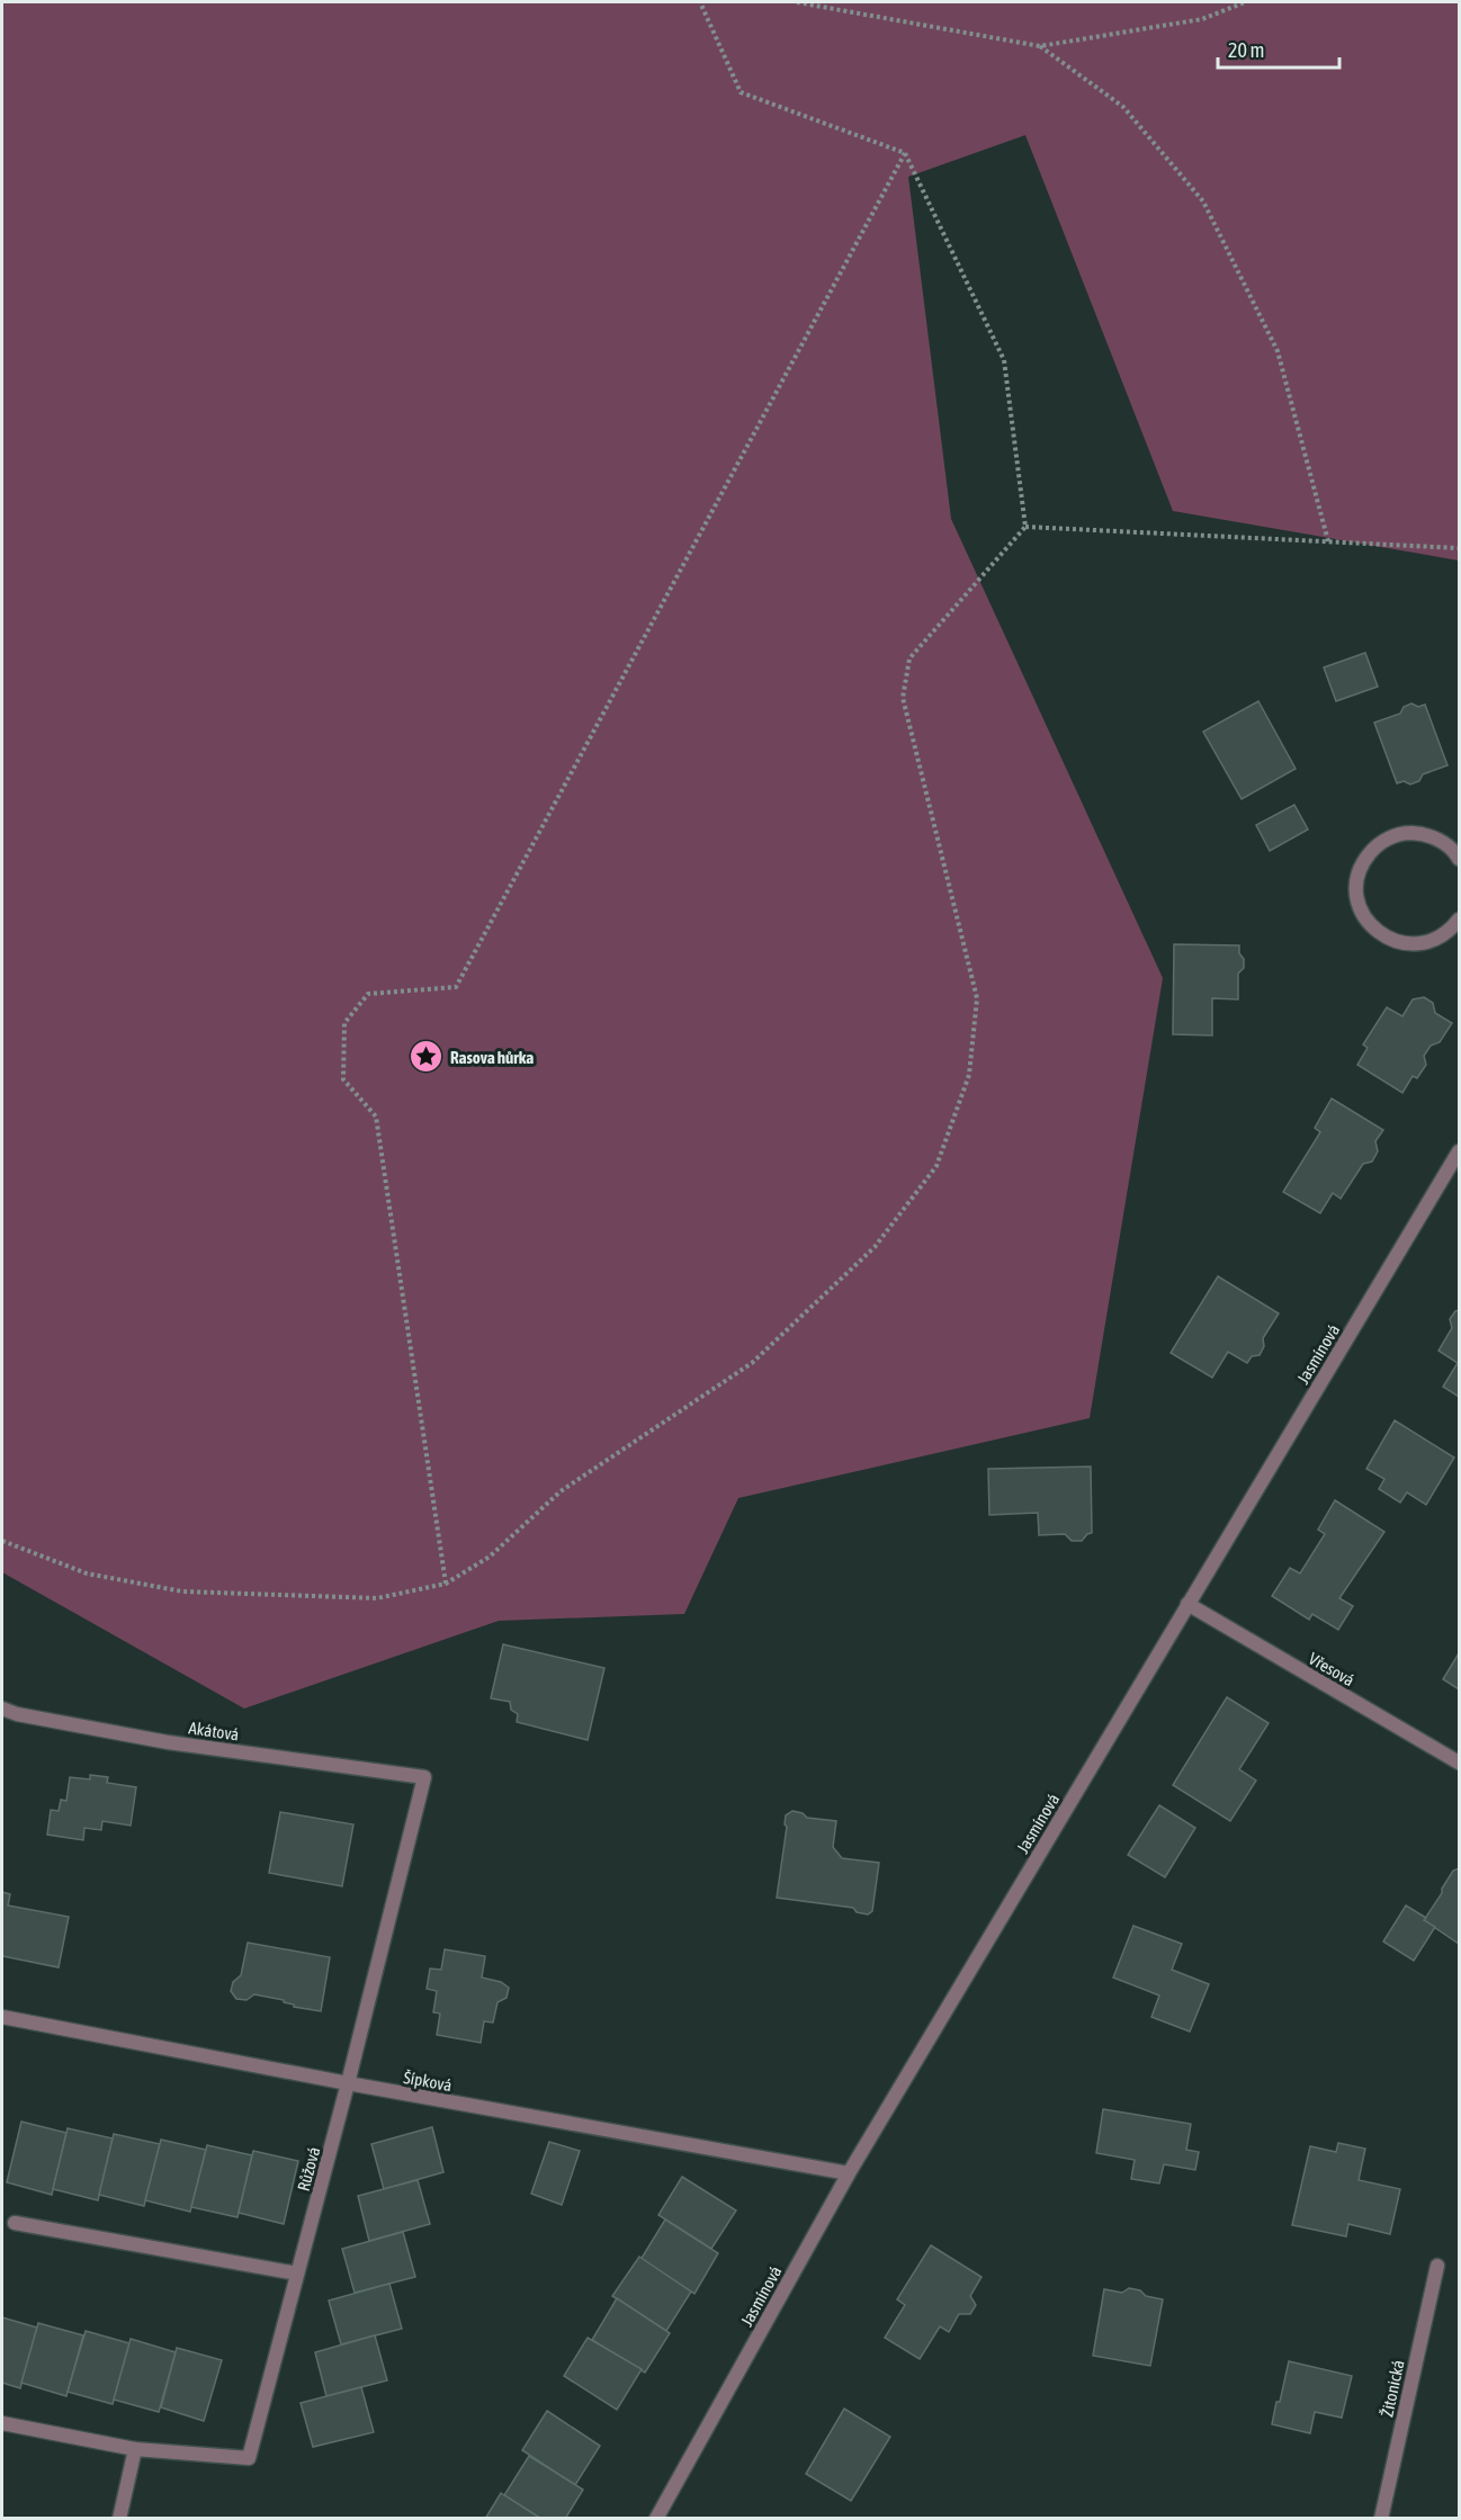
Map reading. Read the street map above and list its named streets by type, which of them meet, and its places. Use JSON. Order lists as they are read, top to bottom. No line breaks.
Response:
{"streets":{"street":["Jasmínová","Vřesová","Akátová","Šípková","Růžová","Žitonická"]},"crossings":[["Jasmínová","Vřesová"],["Jasmínová","Šípková"],["Akátová","Růžová"],["Šípková","Růžová"]],"places":{"place":["Rasova hůrka"]},"scale_bar":"20 m"}
